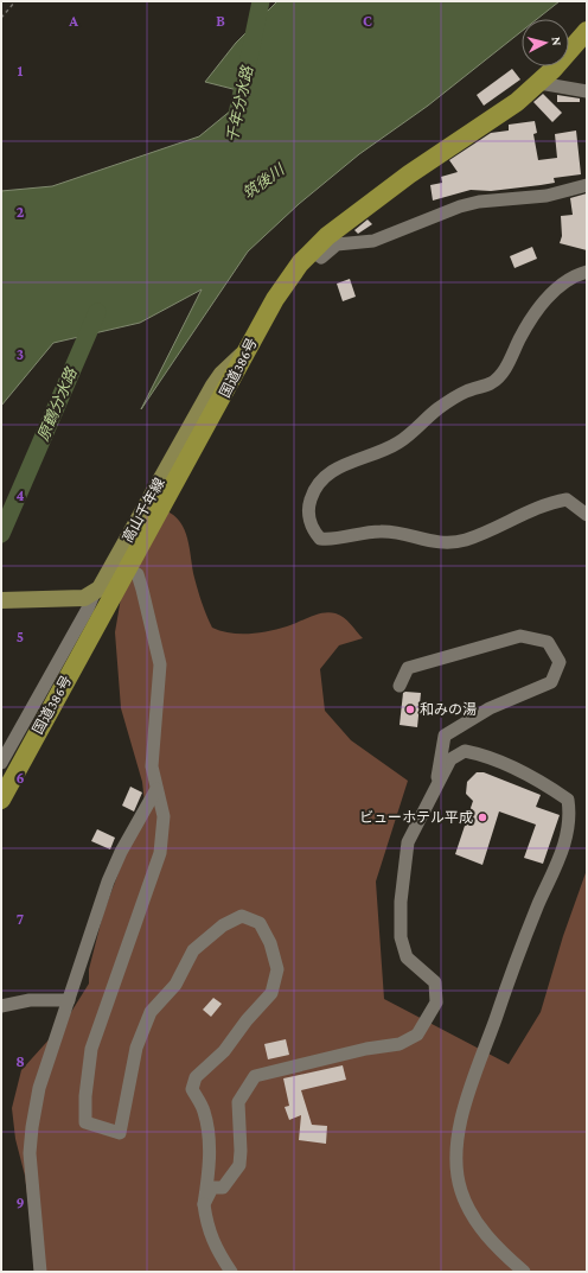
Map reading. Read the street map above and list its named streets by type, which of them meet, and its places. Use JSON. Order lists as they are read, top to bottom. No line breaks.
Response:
{"streets":{"highway":["国道386号"],"main road":["高山千年線"]},"crossings":[["国道386号","高山千年線"]],"water":["千年分水路","筑後川","原鶴分水路"],"places":["和みの湯","ビューホテル平成"],"north":"right","grid":{"columns":["A","B","C"],"rows":["1","2","3","4","5","6","7","8","9"]}}
